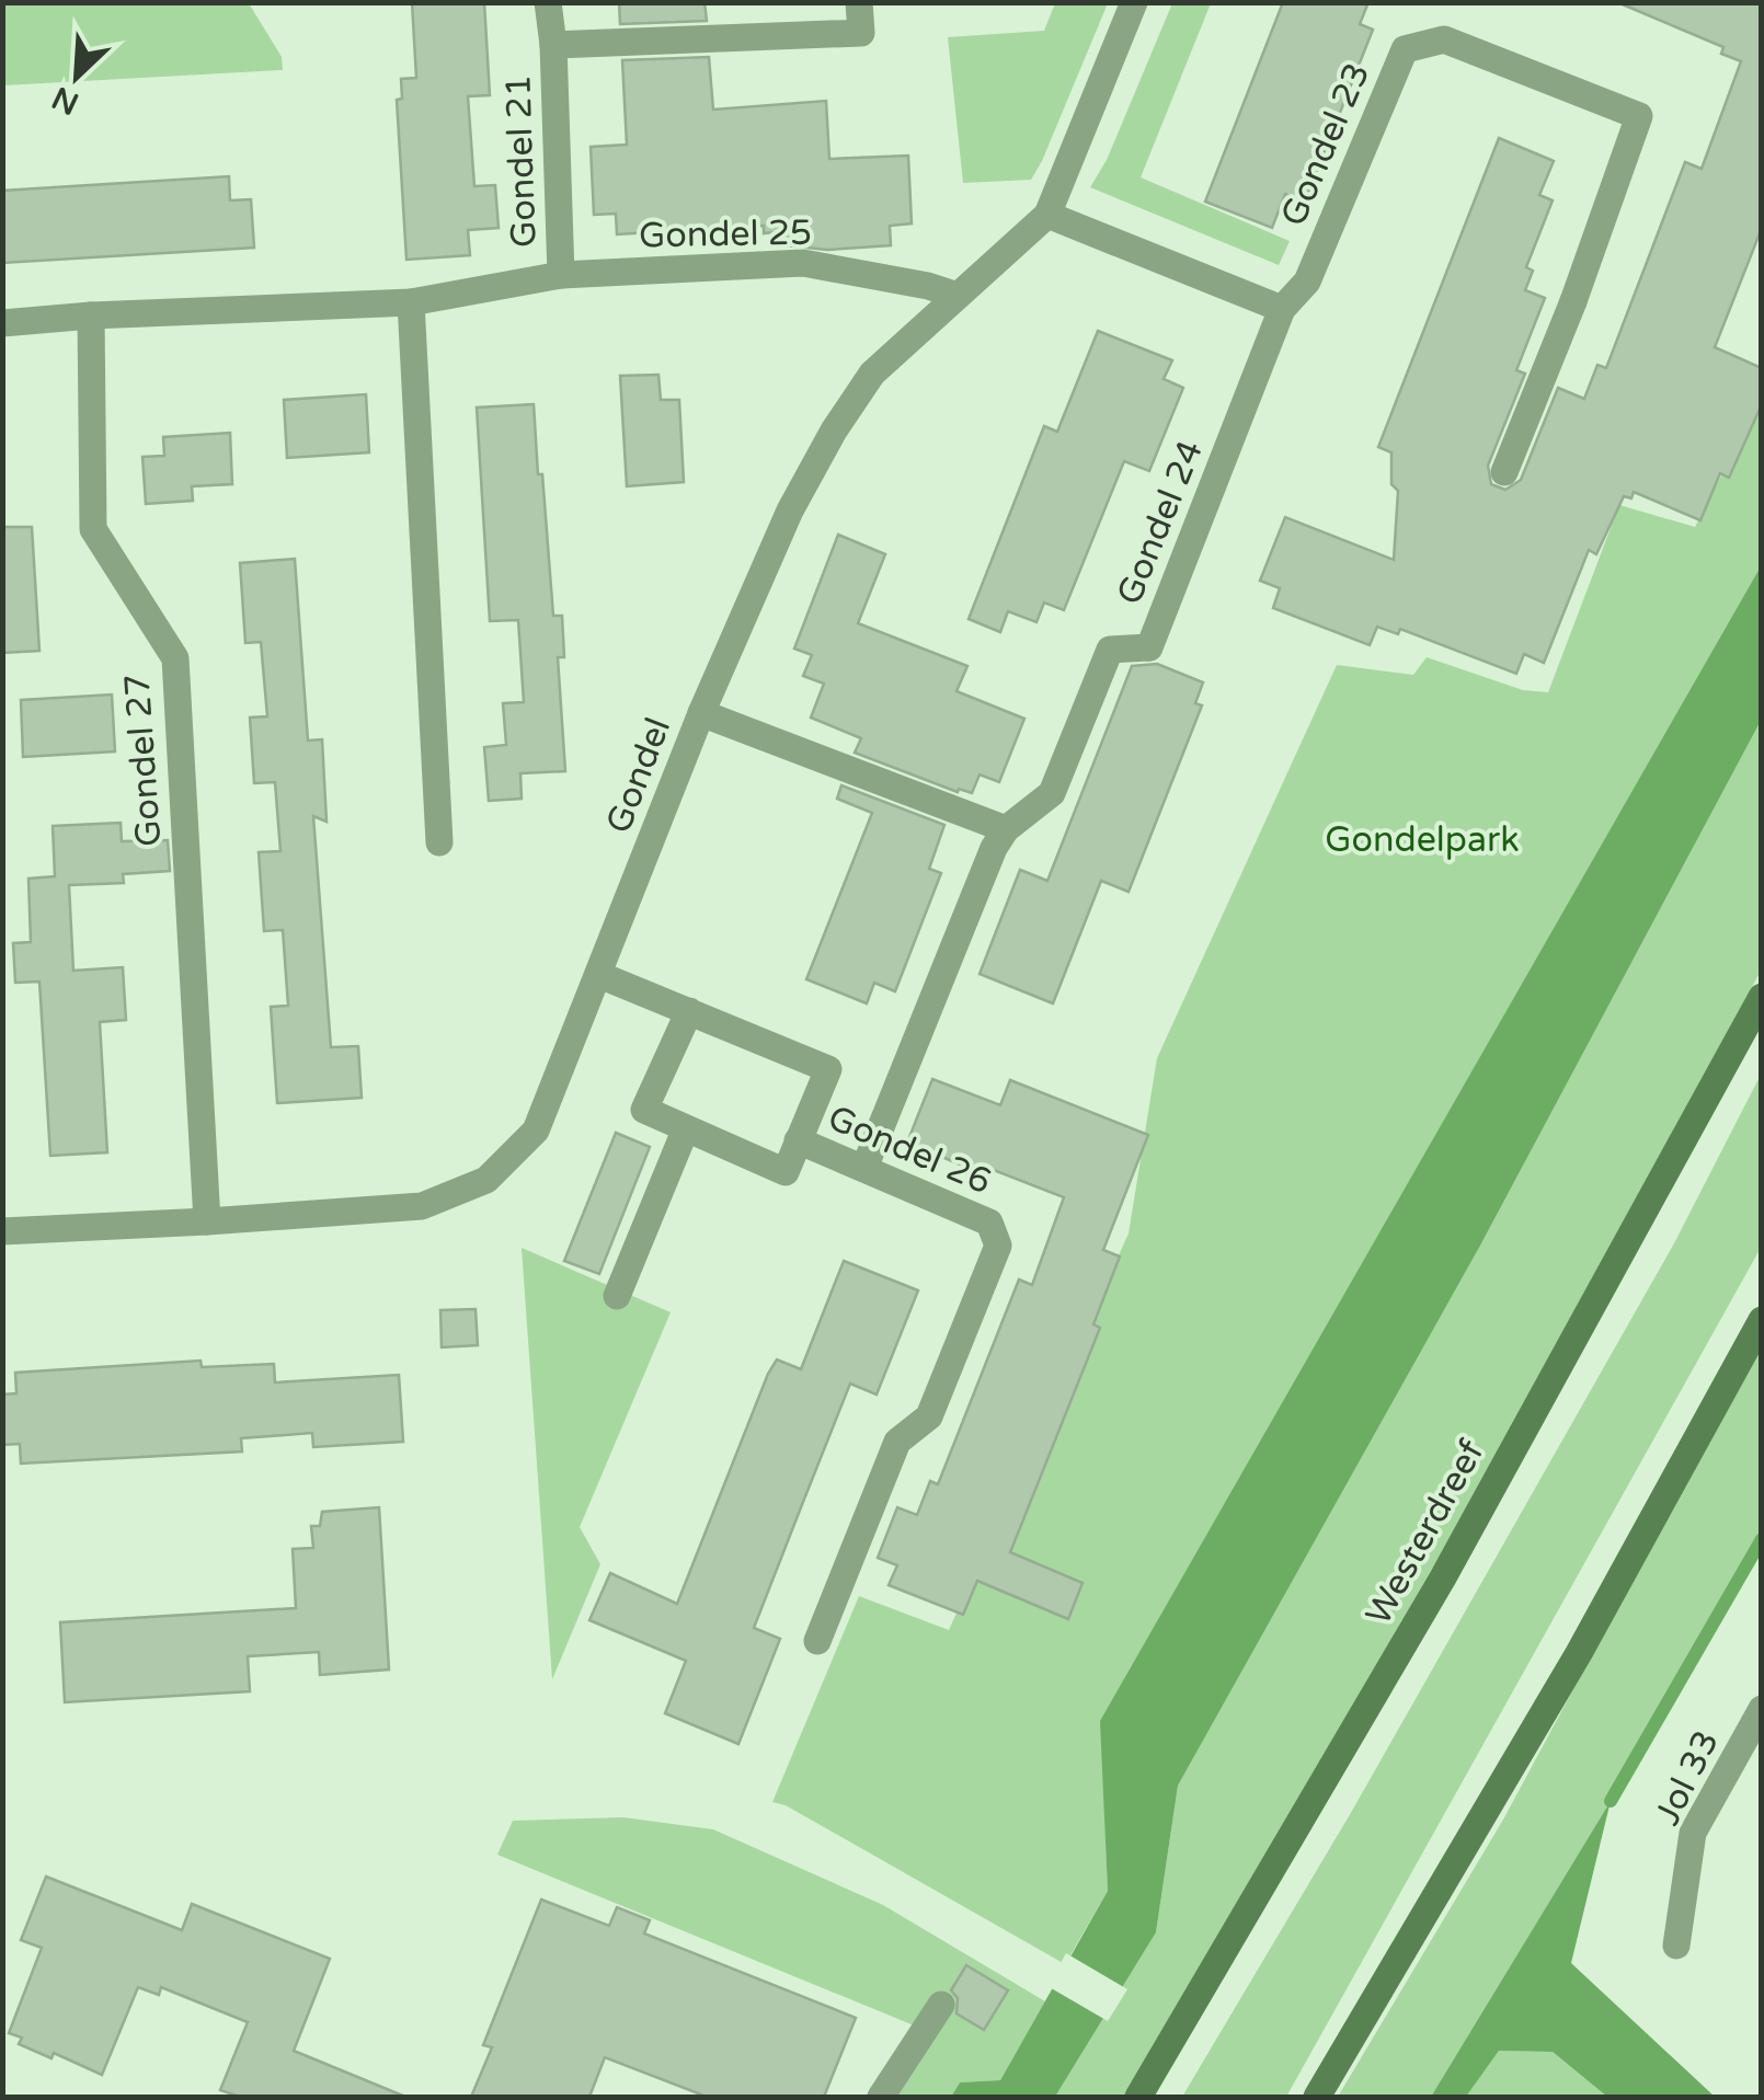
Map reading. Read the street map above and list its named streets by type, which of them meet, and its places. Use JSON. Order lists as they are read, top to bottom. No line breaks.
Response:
{"streets":{"main road":["Westerdreef"],"street":["Gondel 23","Gondel 21","Gondel 25","Gondel 24","Gondel 27","Gondel","Gondel 26","Jol 33"]},"crossings":[["Gondel 23","Gondel 24"],["Gondel 21","Gondel 25"],["Gondel 25","Gondel"],["Gondel 24","Gondel 26"],["Gondel 27","Gondel"],["Gondel","Gondel 26"]],"parks":["Gondelpark"],"north":"bottom left"}
